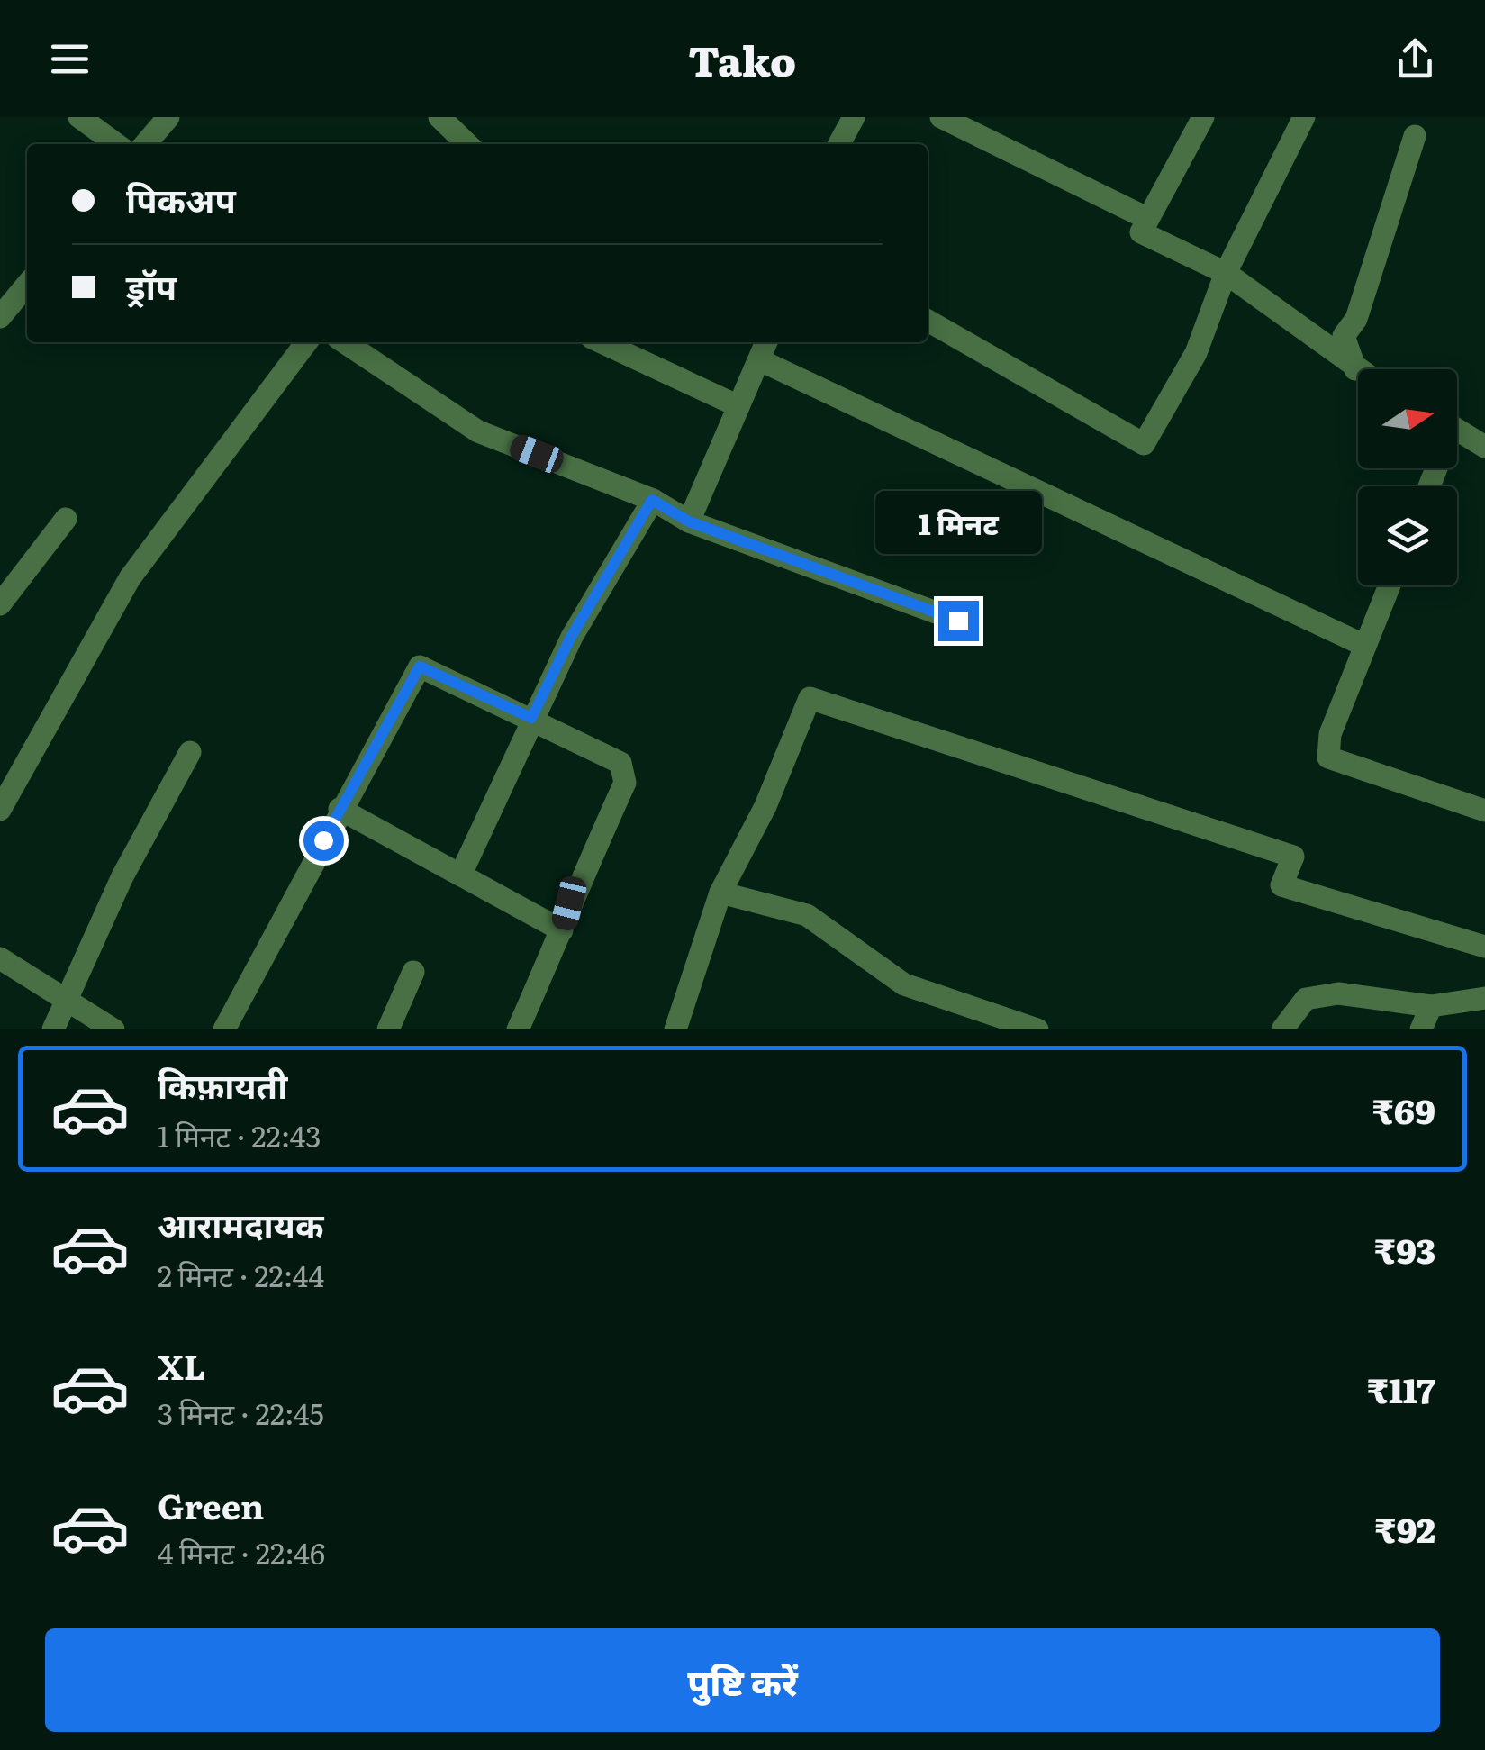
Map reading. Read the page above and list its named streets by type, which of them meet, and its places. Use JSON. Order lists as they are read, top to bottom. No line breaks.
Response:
{"north":"right","page":{"header":"Tako","banner":["पिकअप","ड्रॉप"],"bubble":"1 मिनट","list":[{"name":"किफ़ायती","note":"1 मिनट · 22:43","value":"₹69"},{"name":"आरामदायक","note":"2 मिनट · 22:44","value":"₹93"},{"name":"XL","note":"3 मिनट · 22:45","value":"₹117"},{"name":"Green","note":"4 मिनट · 22:46","value":"₹92"}],"buttons":"पुष्टि करें"}}
